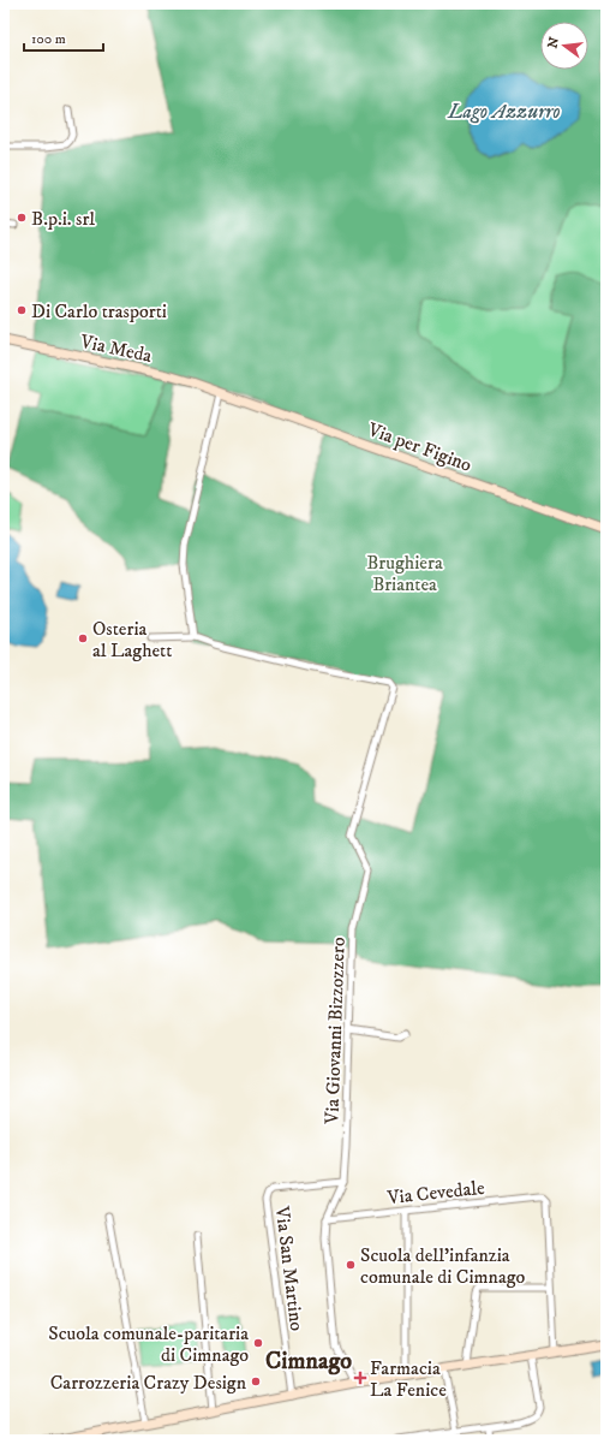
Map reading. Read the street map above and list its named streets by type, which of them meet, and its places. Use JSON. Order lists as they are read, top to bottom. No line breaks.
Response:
{"streets":{"street":["Via Meda","Via per Figino","Via Giovanni Bizzozzero","Via Cevedale","Via San Martino"]},"crossings":[["Via Meda","Via per Figino"],["Via Giovanni Bizzozzero","Via Cevedale"],["Via Giovanni Bizzozzero","Via San Martino"]],"districts":["Cimnago"],"water":["Lago Azzurro"],"parks":["Brughiera Briantea"],"places":{"other":["B.p.i. srl","Di Carlo trasporti","Osteria al Laghett","Scuola dell'infanzia comunale di Cimnago","Scuola comunale-paritaria di Cimnago","Carrozzeria Crazy Design"],"health":["Farmacia La Fenice"]},"scale_bar":"100 m","north":"left"}
